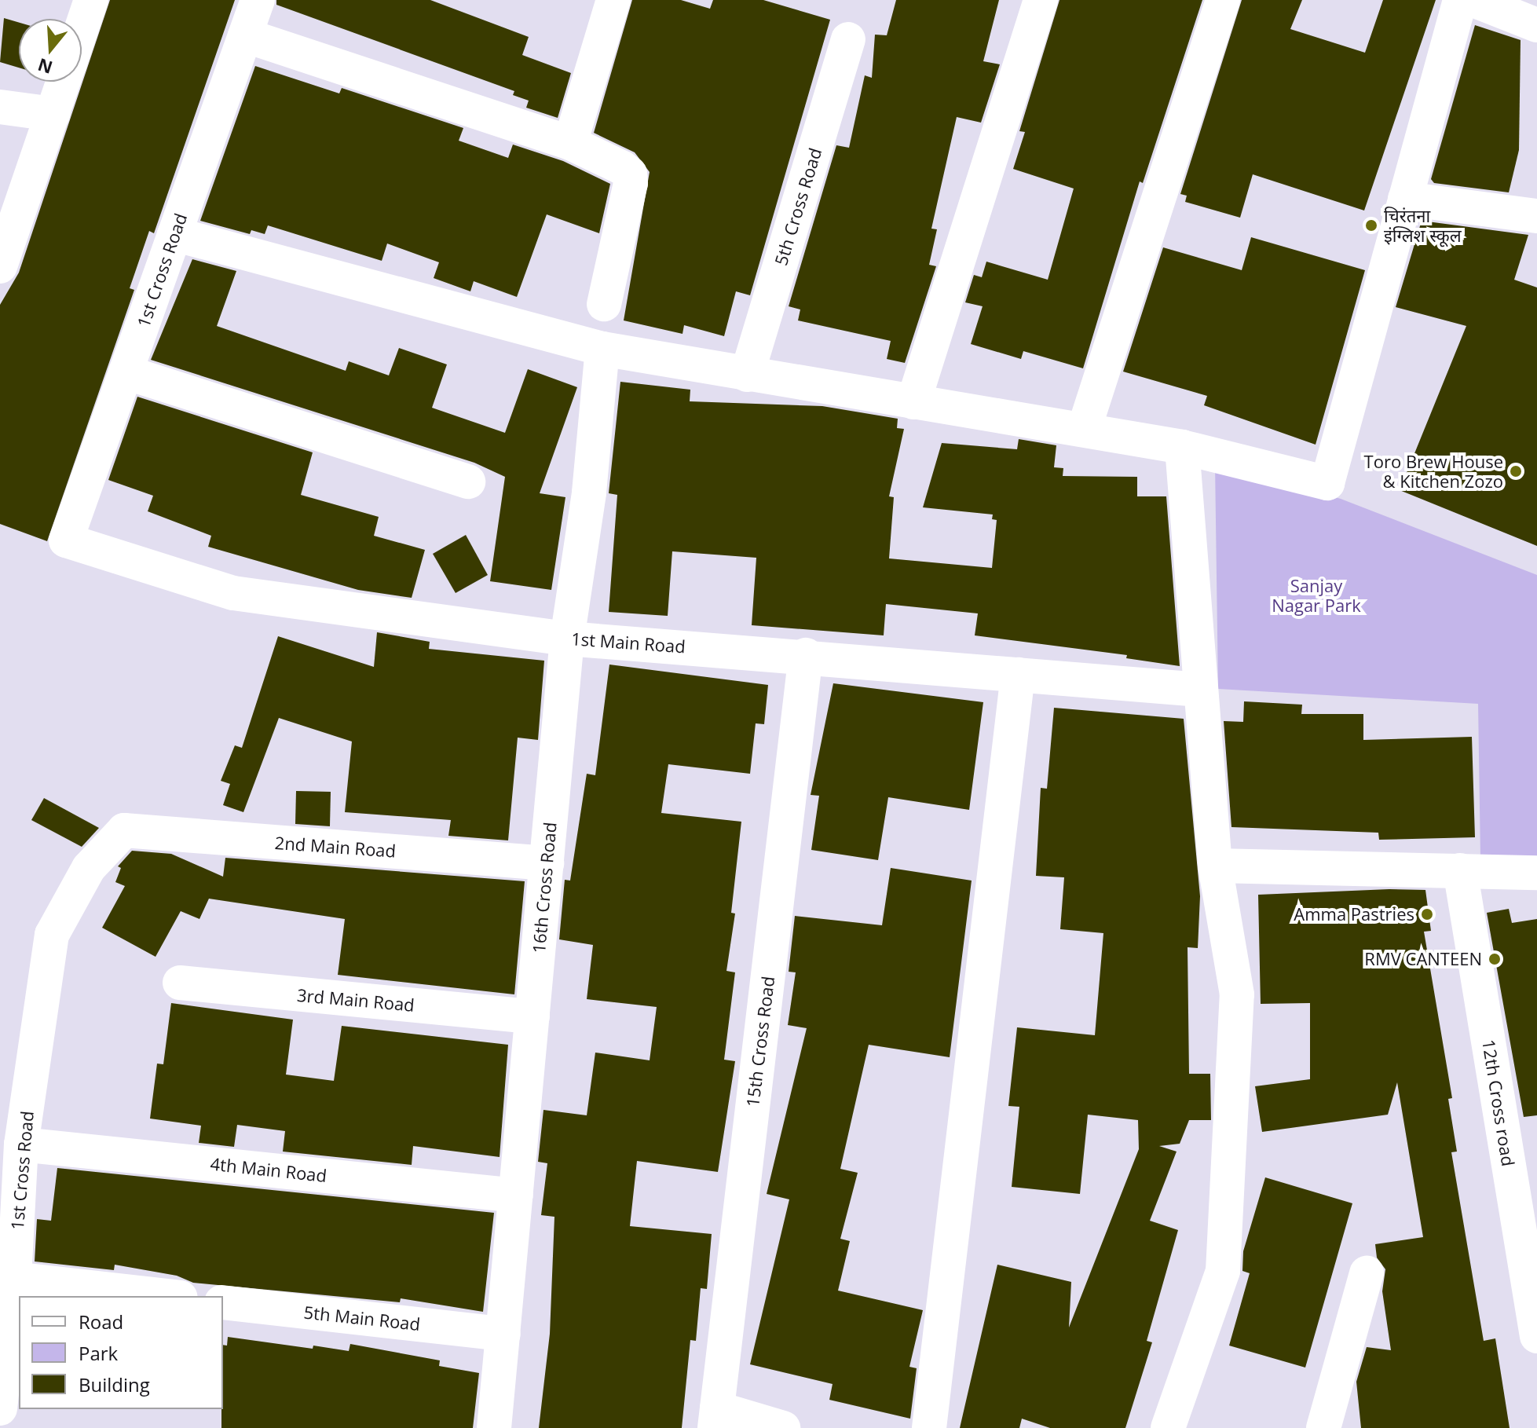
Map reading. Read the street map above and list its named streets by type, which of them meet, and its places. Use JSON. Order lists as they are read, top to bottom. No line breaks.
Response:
{"streets":{"street":["5th Cross Road","1st Cross Road","1st Main Road","2nd Main Road","16th Cross Road","3rd Main Road","15th Cross Road","12th Cross road","4th Main Road","5th Main Road"]},"crossings":[["1st Cross Road","1st Main Road"],["1st Cross Road","2nd Main Road"],["1st Cross Road","4th Main Road"],["1st Main Road","16th Cross Road"],["1st Main Road","15th Cross Road"],["2nd Main Road","16th Cross Road"],["16th Cross Road","3rd Main Road"],["16th Cross Road","4th Main Road"],["16th Cross Road","5th Main Road"]],"parks":["Sanjay Nagar Park"],"places":["चिरंतना इंग्लिश स्कूल","Toro Brew House & Kitchen Zozo","Amma Pastries","RMV CANTEEN"],"legend":["Road","Park","Building"],"north":"bottom"}
